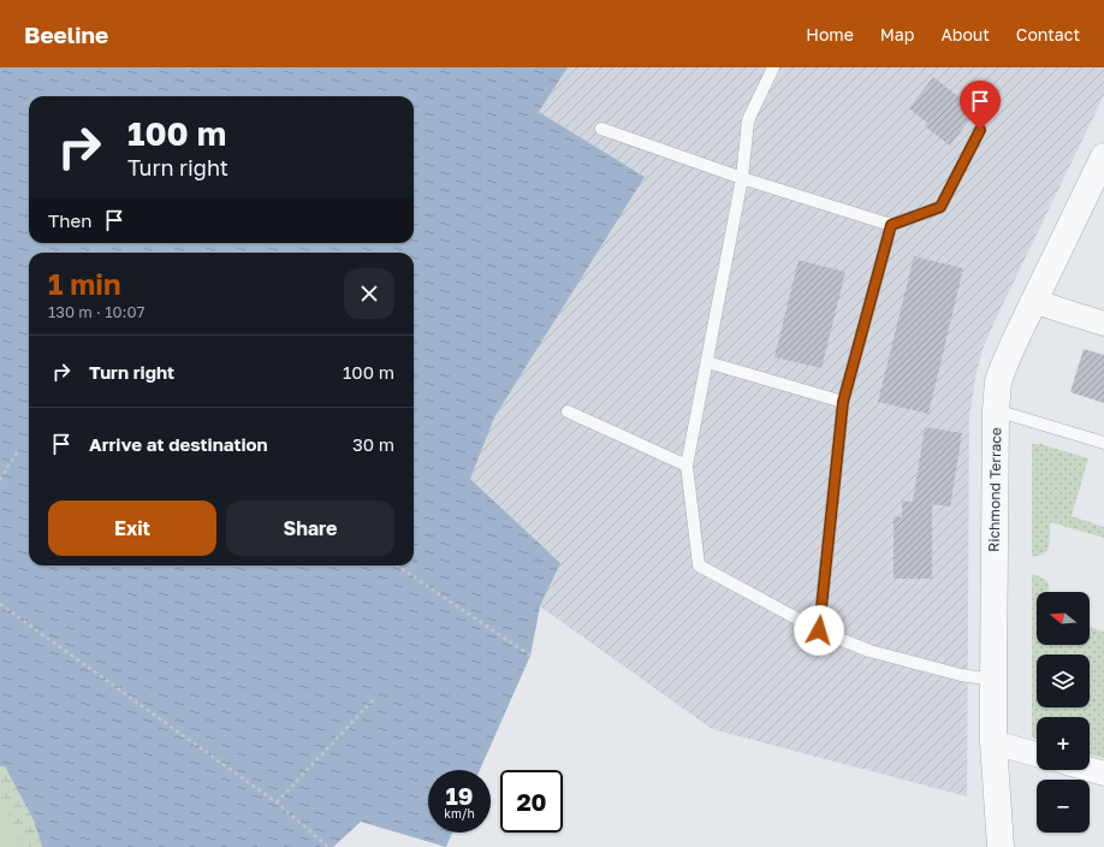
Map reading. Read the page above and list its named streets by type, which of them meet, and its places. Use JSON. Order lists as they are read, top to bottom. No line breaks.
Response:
{"streets":{"street":["Richmond Terrace"]},"north":"left","page":{"header":"Beeline","nav":["Home","Map","About","Contact"],"turn":["100 m","Turn right"],"then":"Then","heading":["1 min","130 m · 10:07"],"list":[{"name":"Turn right","value":"100 m"},{"name":"Arrive at destination","value":"30 m"}],"buttons":["Exit","Share"],"map_buttons":["+","−"],"speed":"19 km/h","limit":"20"}}
